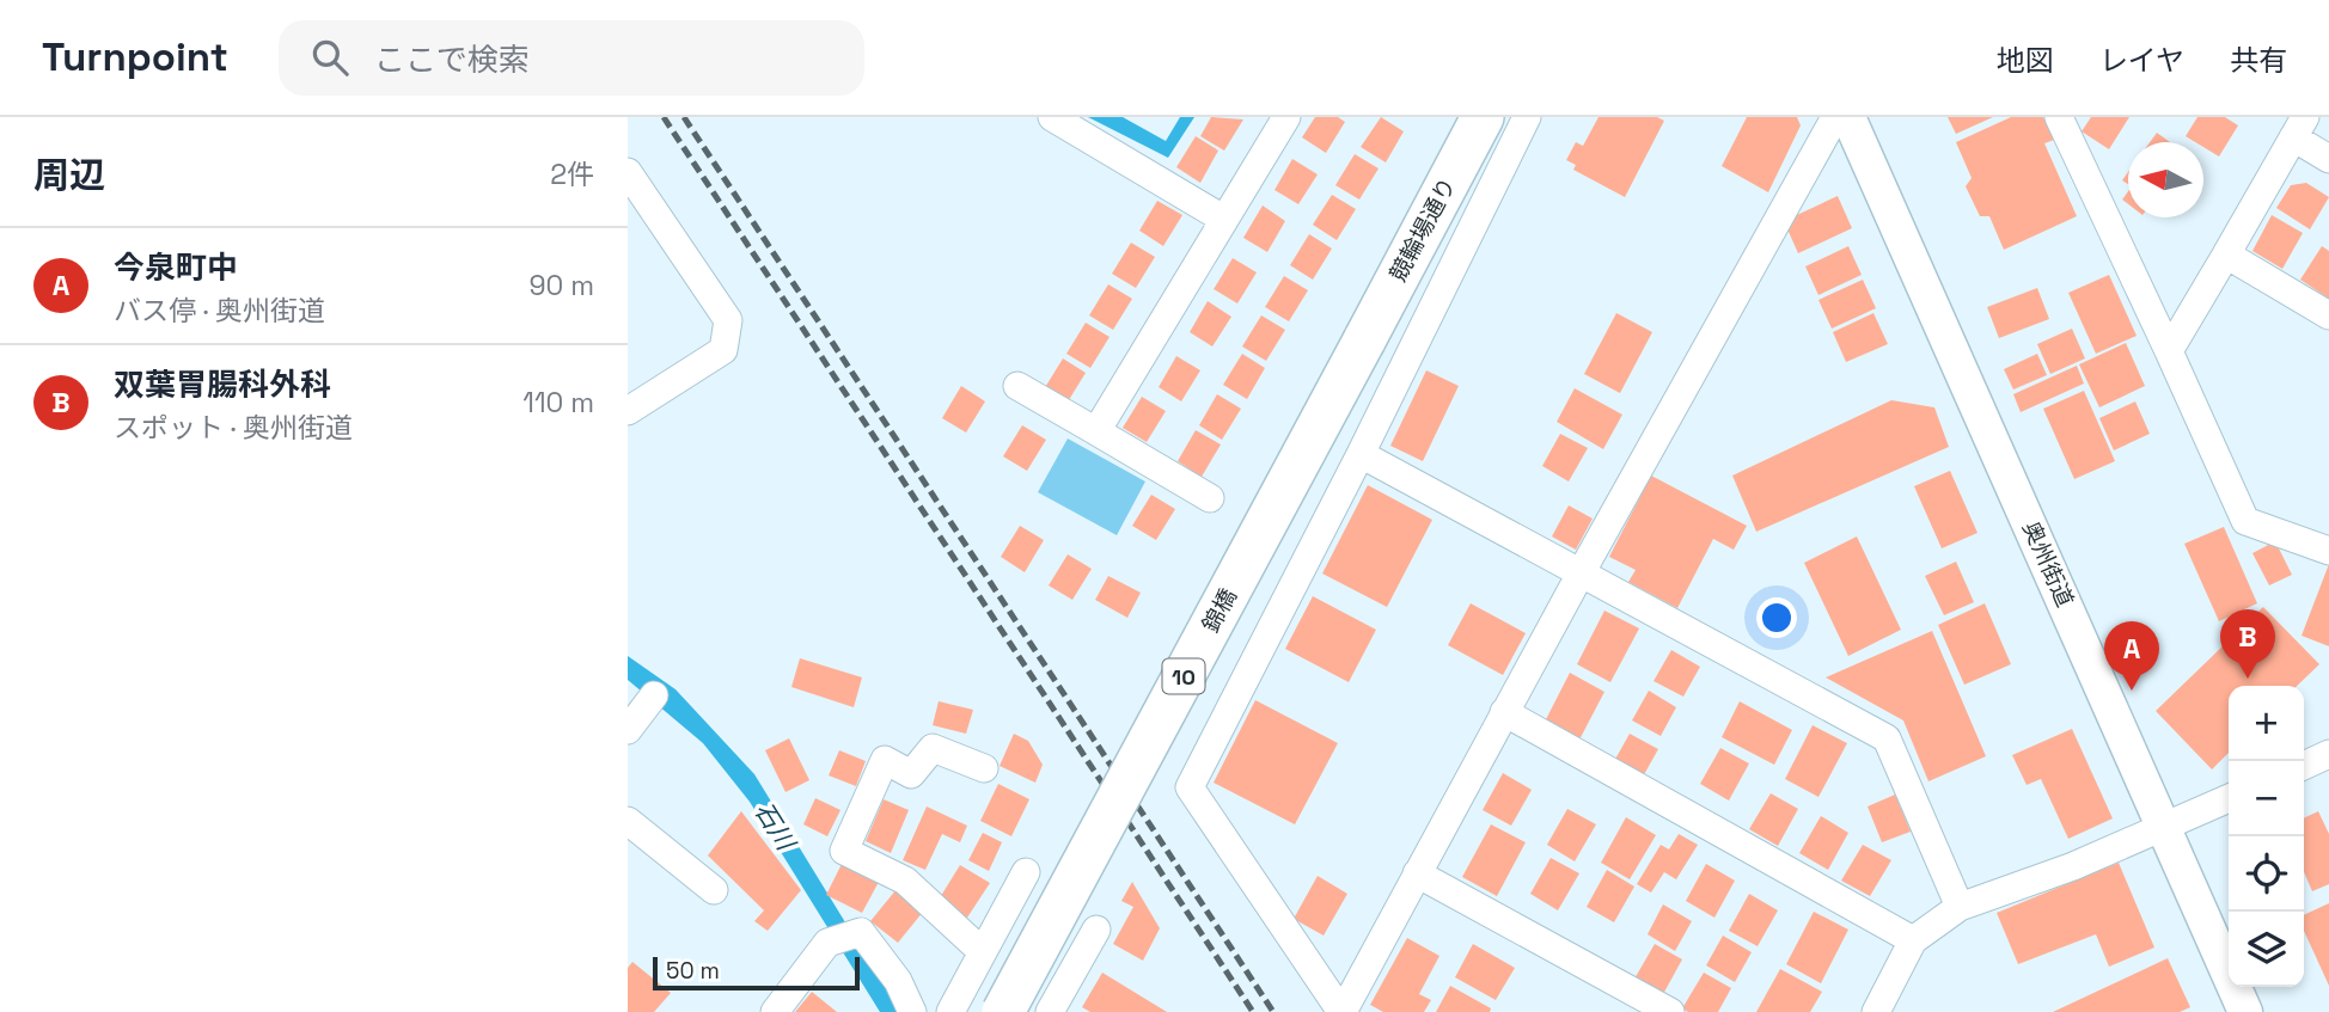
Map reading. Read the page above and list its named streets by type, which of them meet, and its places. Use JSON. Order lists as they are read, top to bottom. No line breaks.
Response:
{"streets":{"main road":["競輪場通り","錦橋","10"],"street":["奥州街道"]},"crossings":[["競輪場通り","錦橋"]],"water":["石川"],"scale_bar":"50 m","north":"left","page":{"header":"Turnpoint","search":"ここで検索","nav":["地図","レイヤ","共有"],"heading":["周辺","2件"],"list":[{"mark":"A","name":"今泉町中","note":"バス停 · 奥州街道","value":"90 m"},{"mark":"B","name":"双葉胃腸科外科","note":"スポット · 奥州街道","value":"110 m"}],"pins":["B","A"],"map_buttons":["+","−"],"scale":"50 m"}}
